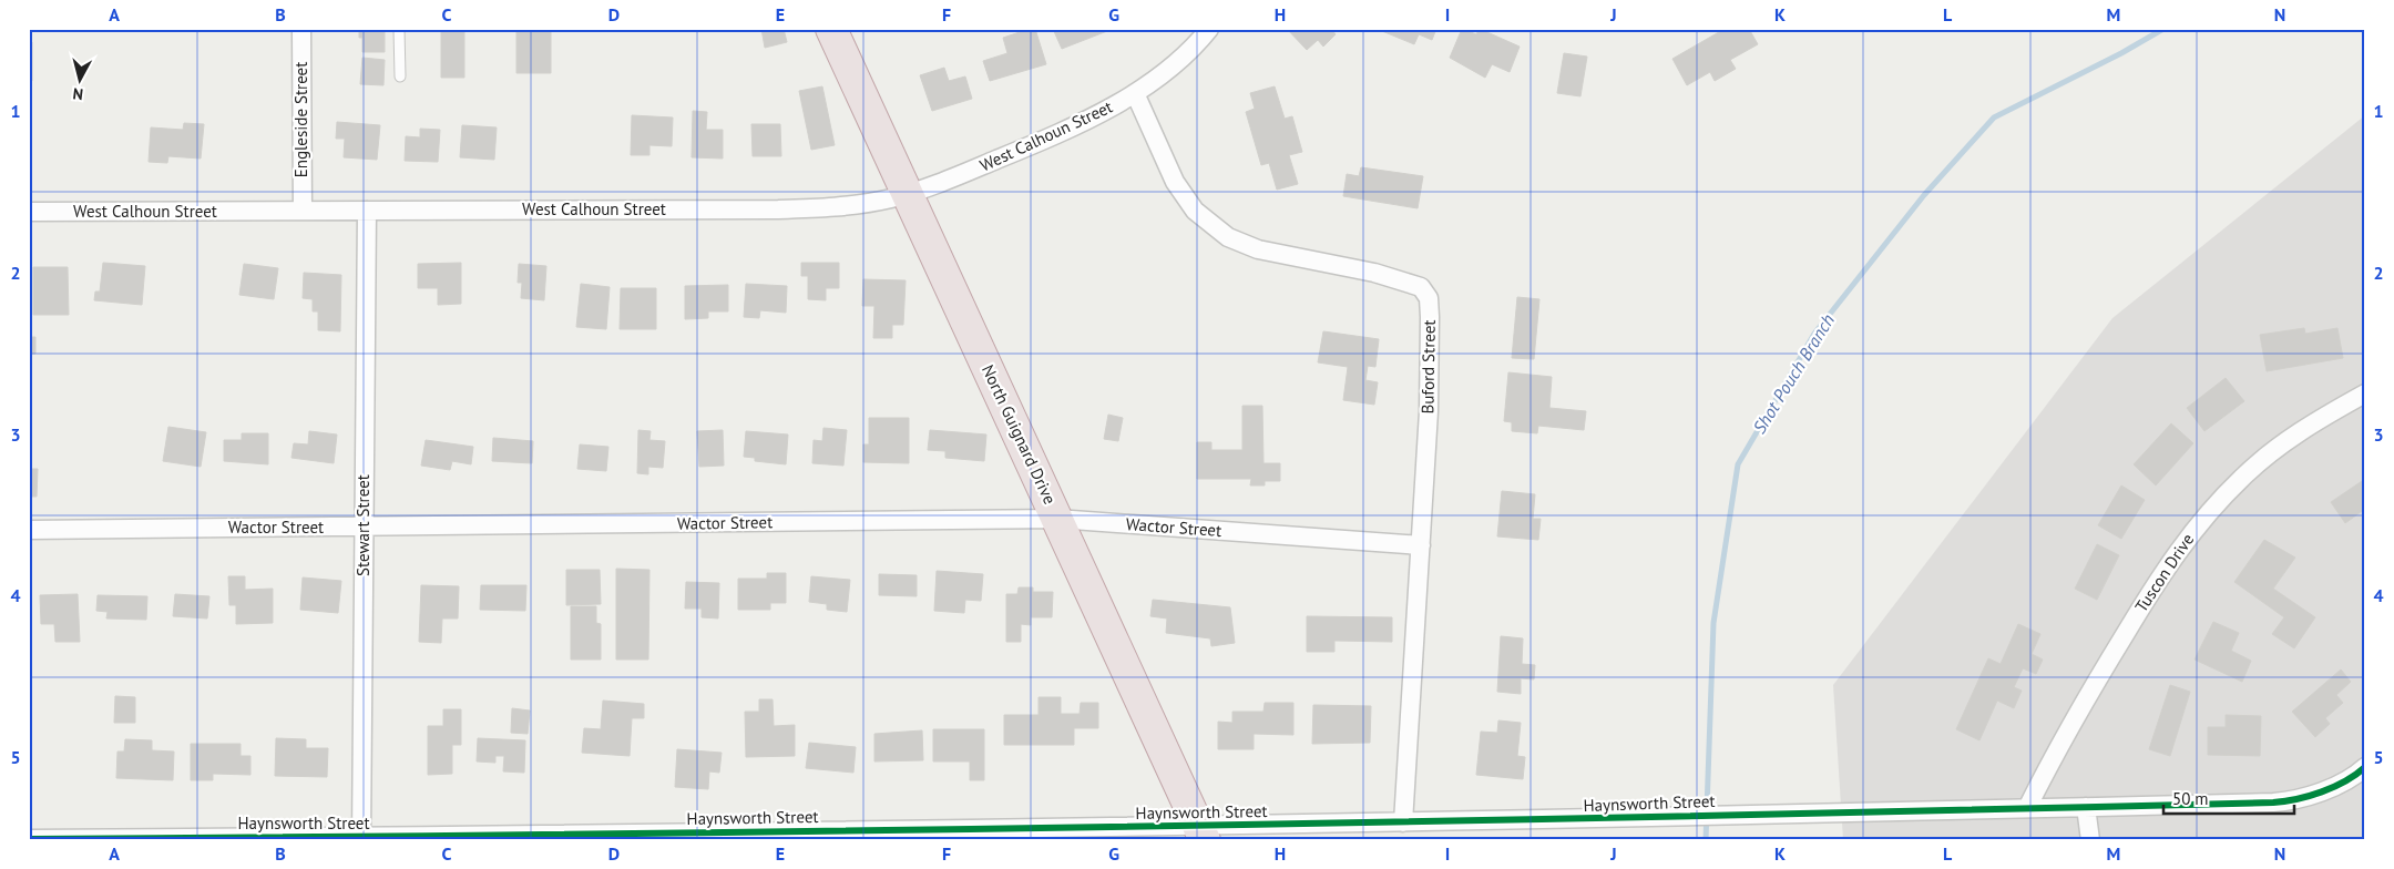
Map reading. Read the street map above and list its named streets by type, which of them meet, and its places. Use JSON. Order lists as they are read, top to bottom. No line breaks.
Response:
{"streets":{"highway":["North Guignard Drive"],"street":["Engleside Street","West Calhoun Street","Buford Street","Wactor Street","Stewart Street","Tuscon Drive","Haynsworth Street"]},"crossings":[["Engleside Street","West Calhoun Street"],["West Calhoun Street","Buford Street"],["West Calhoun Street","North Guignard Drive"],["West Calhoun Street","Stewart Street"],["Buford Street","Wactor Street"],["Buford Street","Haynsworth Street"],["North Guignard Drive","Wactor Street"],["North Guignard Drive","Haynsworth Street"],["Wactor Street","Stewart Street"],["Stewart Street","Haynsworth Street"],["Tuscon Drive","Haynsworth Street"]],"water":["Shot Pouch Branch"],"scale_bar":"50 m","north":"bottom","grid":{"columns":["A","B","C","D","E","F","G","H","I","J","K","L","M","N"],"rows":["1","2","3","4","5"]}}
